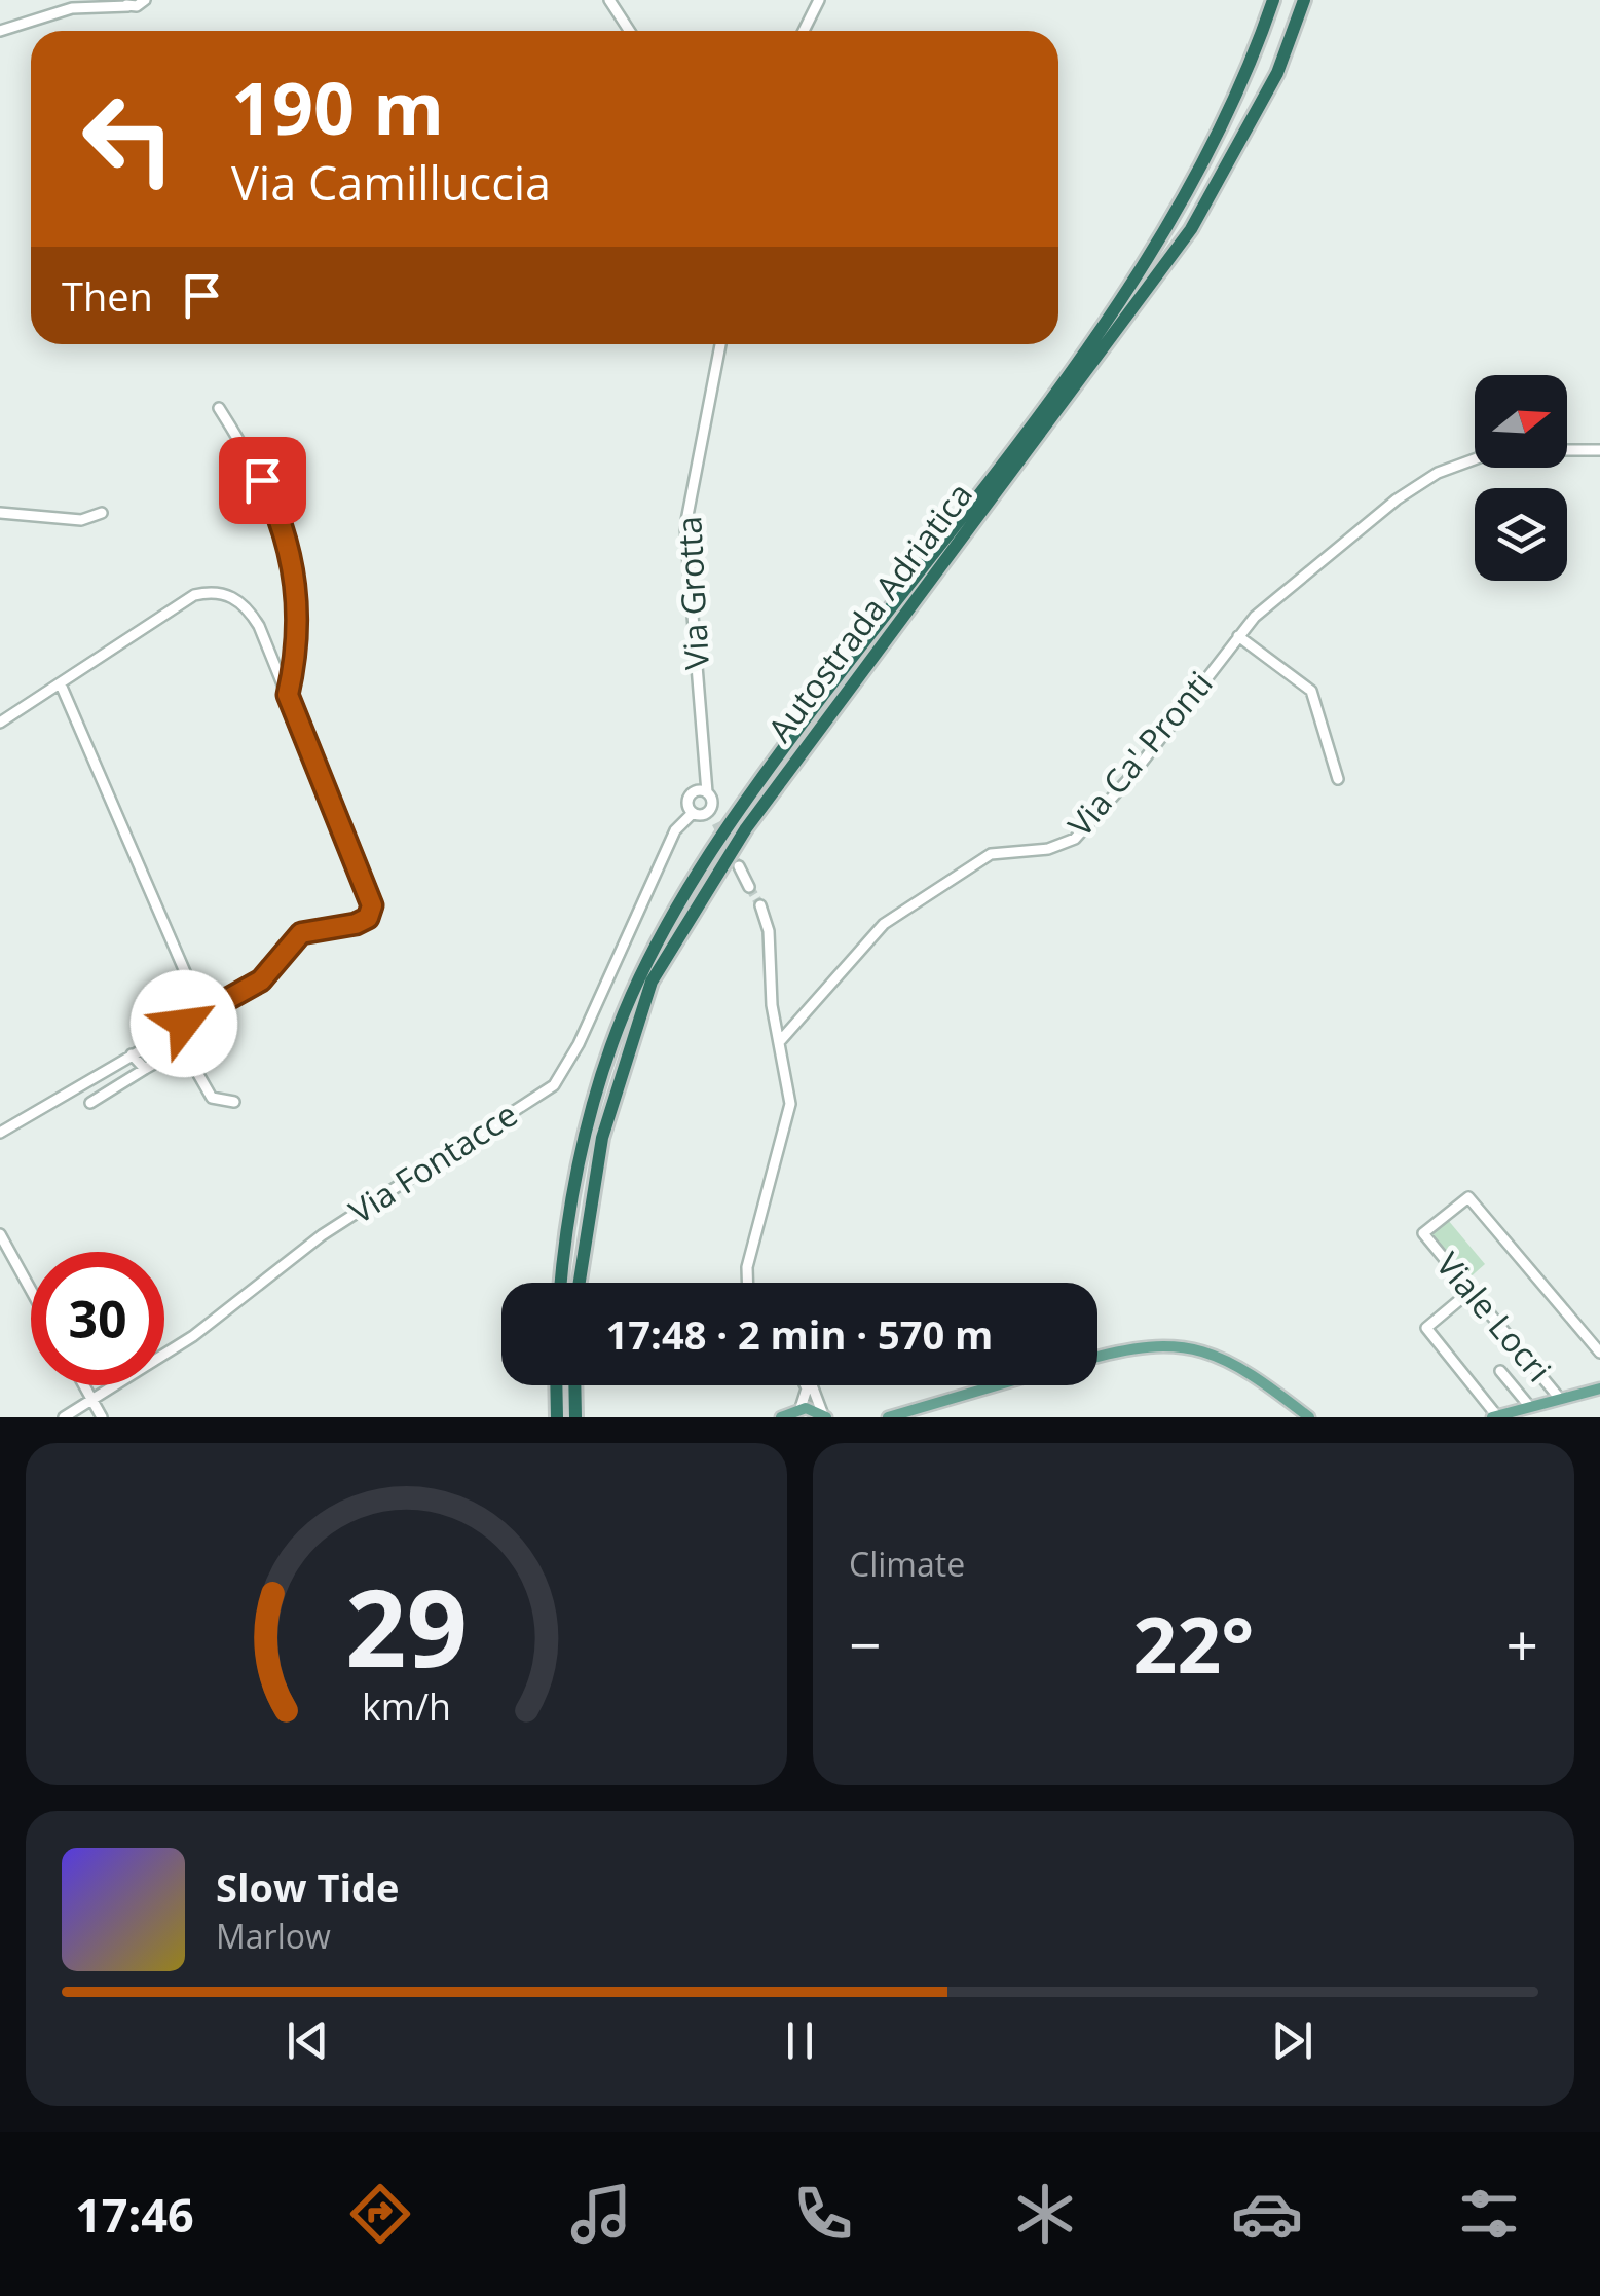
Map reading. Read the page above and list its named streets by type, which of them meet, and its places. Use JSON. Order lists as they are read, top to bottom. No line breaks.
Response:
{"streets":{"highway":["Autostrada Adriatica"],"street":["Via Grotta","Via Ca' Pronti","Via Fontacce","Viale Locri"]},"crossings":[["Via Grotta","Via Fontacce"]],"north":"right","page":{"turn":["190 m","Via Camilluccia"],"then":"Then","limit":"30","trip":"17:48 · 2 min · 570 m","tile":"Climate","heat":["−","22°","+"],"song":["Slow Tide","Marlow"],"tabs":"17:46","gauge":["29","km/h"]}}
